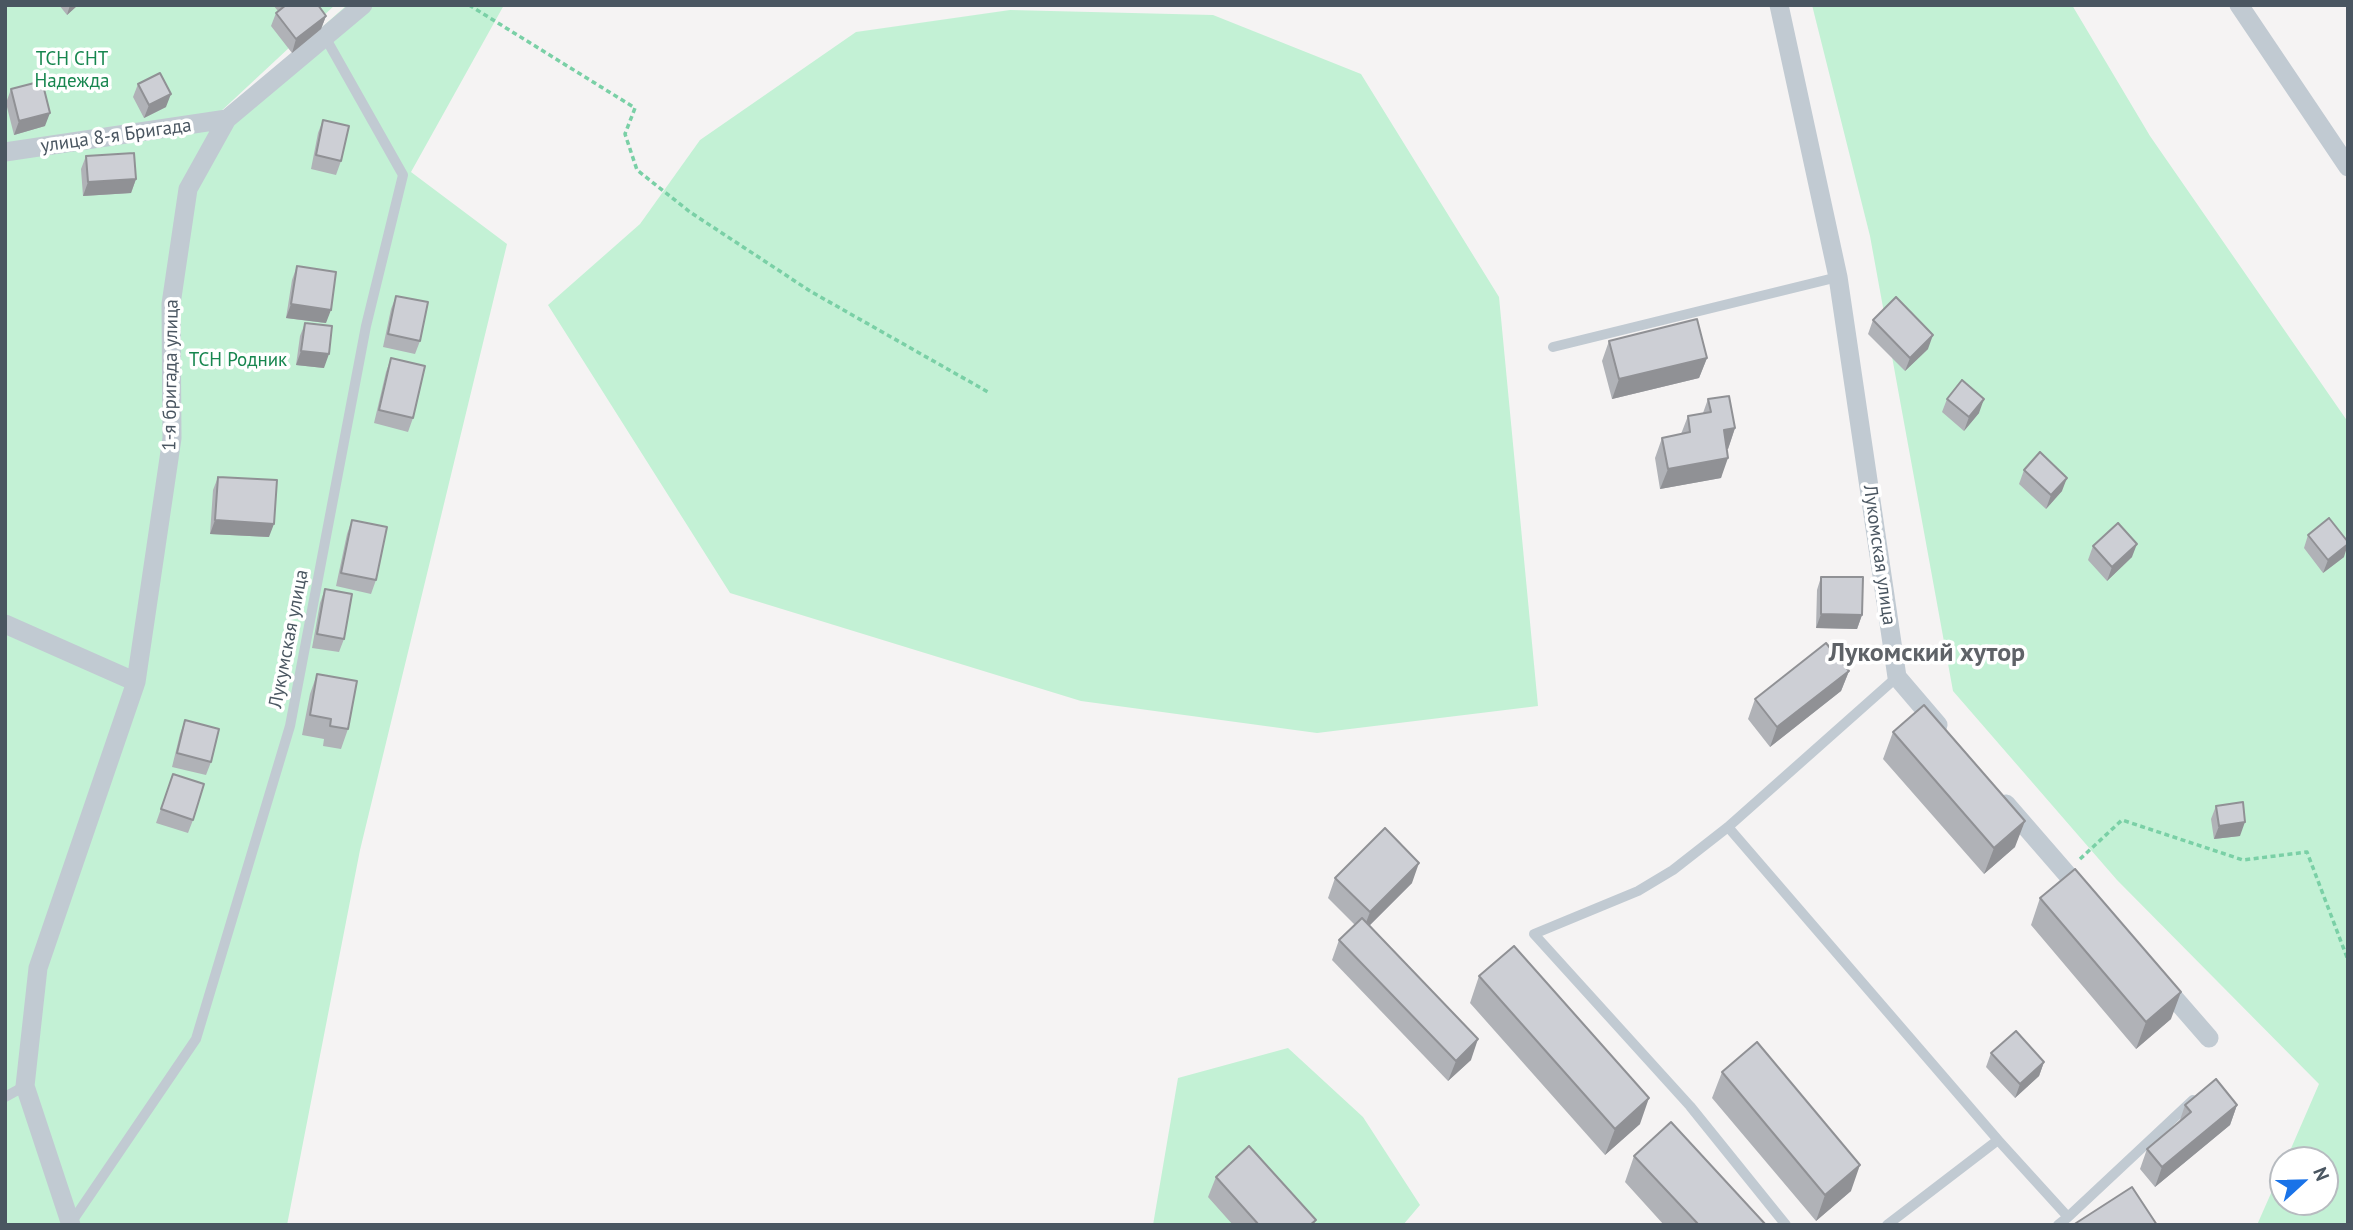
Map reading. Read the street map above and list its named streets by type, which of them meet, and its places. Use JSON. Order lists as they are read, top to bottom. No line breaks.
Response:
{"streets":{"street":["улица 8-я Бригада","1-я бригада улица","Лукомская улица"],"lane":["Лукумская улица"]},"crossings":[["улица 8-я Бригада","1-я бригада улица"]],"districts":["Лукомский хутор"],"parks":["ТСН СНТ Надежда","ТСН Родник"],"north":"right"}
